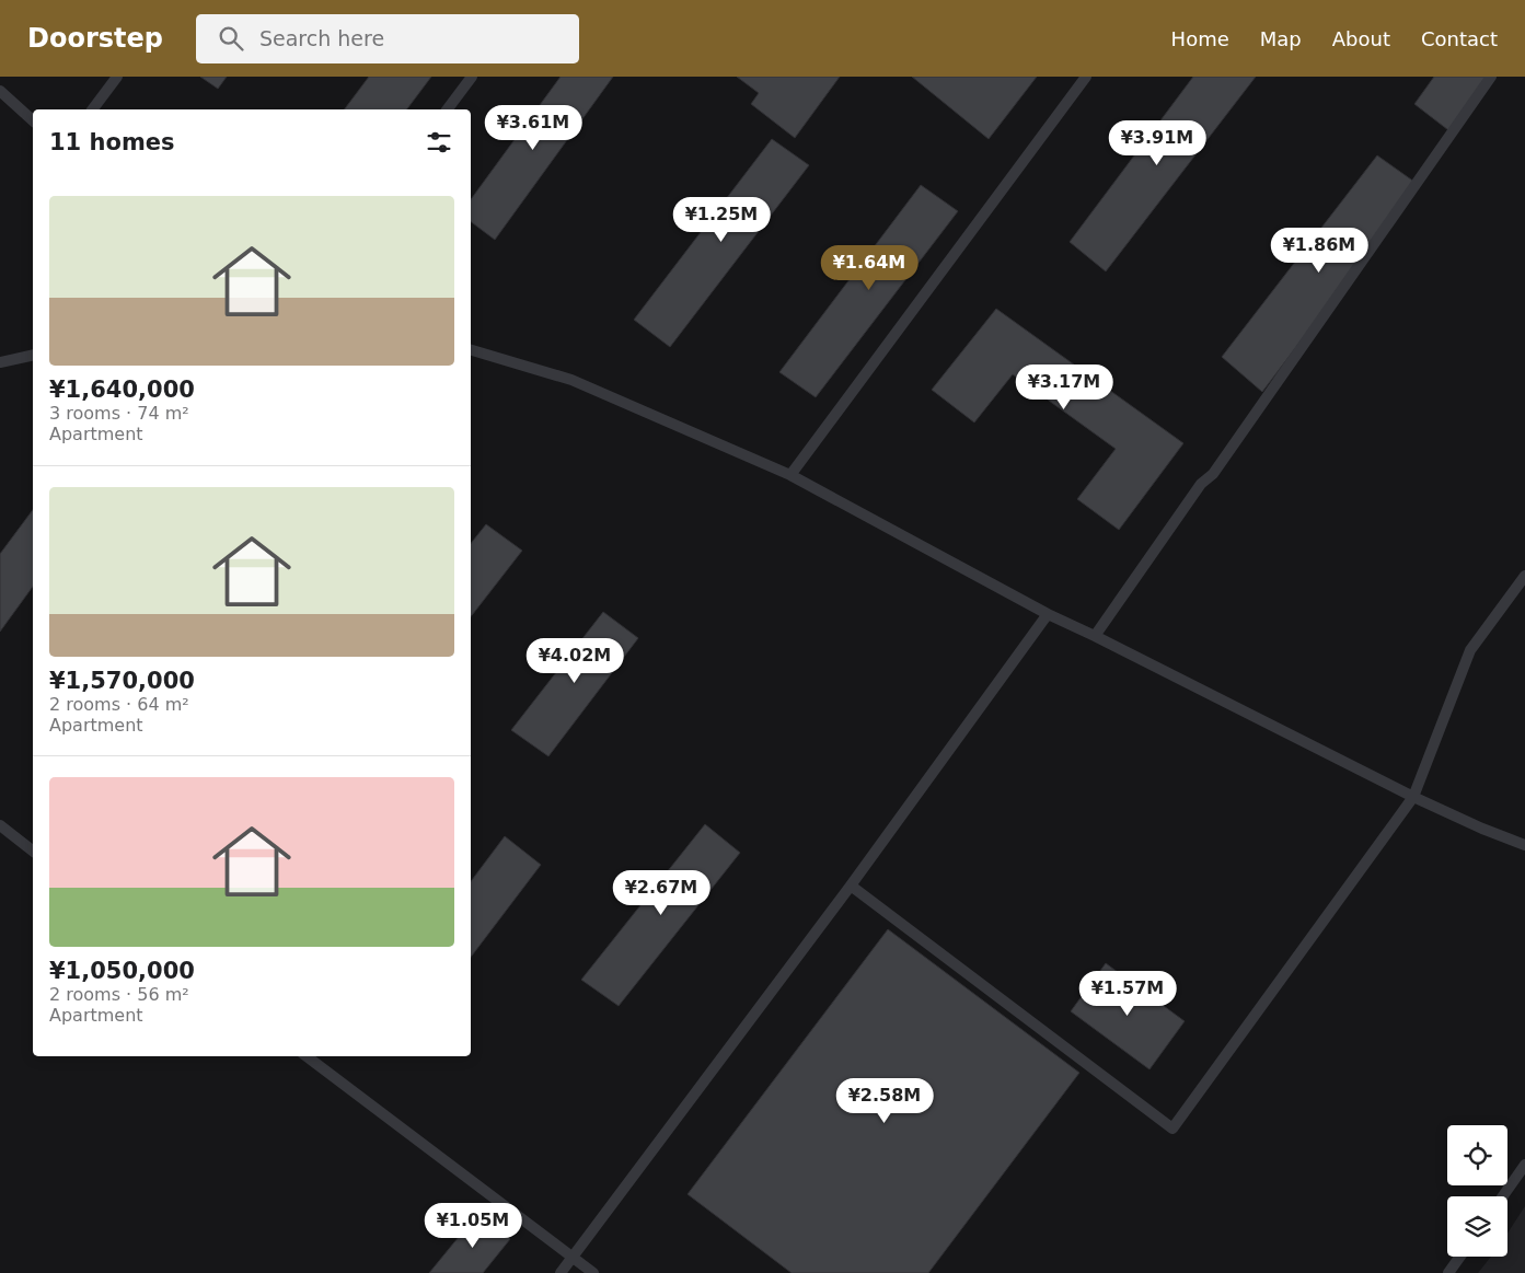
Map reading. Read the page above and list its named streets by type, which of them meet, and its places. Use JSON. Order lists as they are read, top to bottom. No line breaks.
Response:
{"page":{"header":"Doorstep","search":"Search here","nav":["Home","Map","About","Contact"],"price":["¥3.61M","¥3.91M","¥1.25M","¥1.86M","¥1.64M","¥3.17M","¥4.02M","¥2.67M","¥1.57M","¥2.58M","¥1.05M"],"heading":"11 homes","list":[{"name":"¥1,640,000","note":"3 rooms · 74 m² · Apartment"},{"name":"¥1,570,000","note":"2 rooms · 64 m² · Apartment"},{"name":"¥1,050,000","note":"2 rooms · 56 m² · Apartment"}]}}
